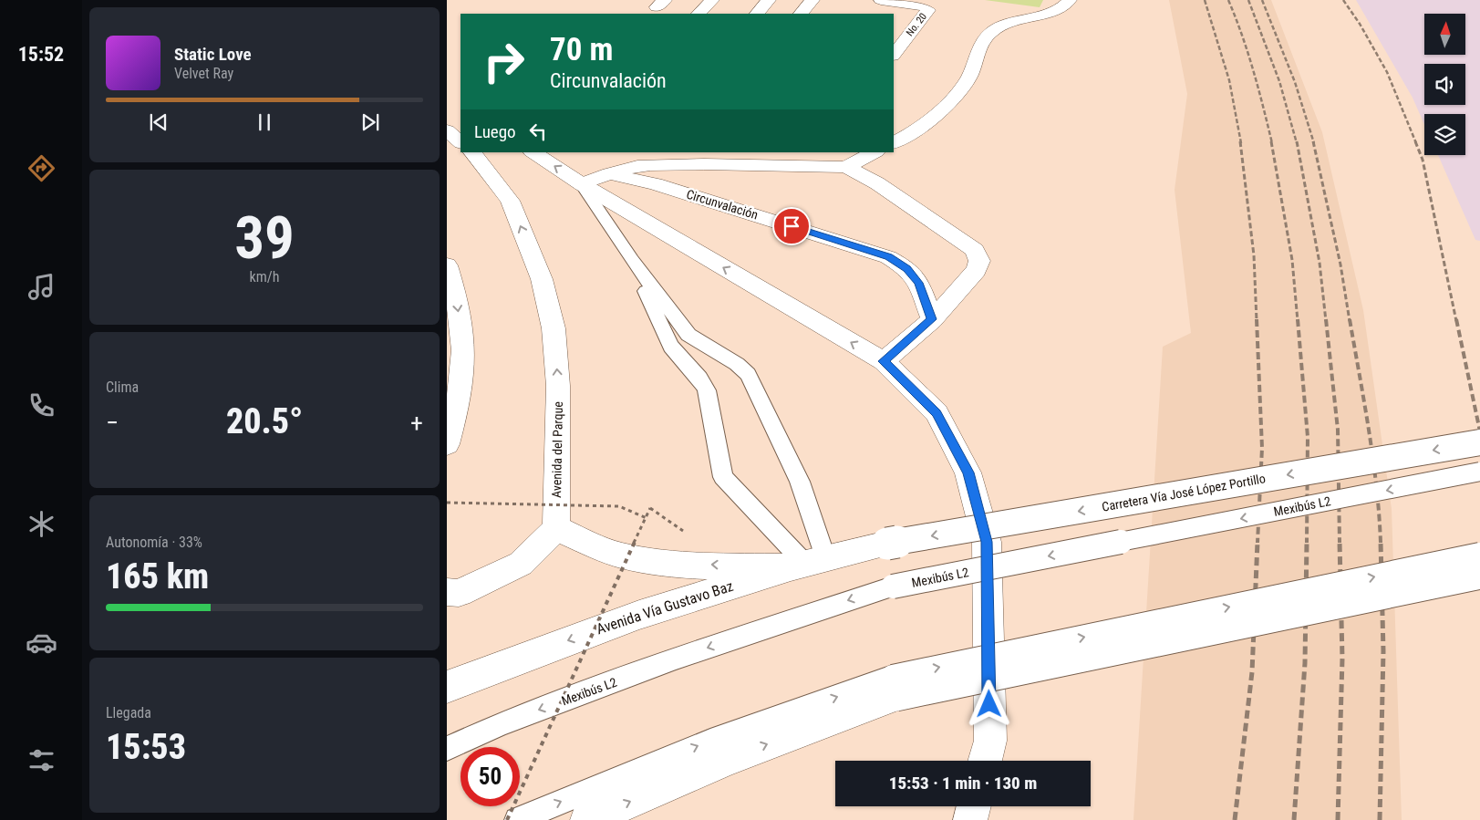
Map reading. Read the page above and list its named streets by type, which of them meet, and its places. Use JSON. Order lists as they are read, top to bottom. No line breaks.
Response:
{"streets":{"main road":["No. 20","Circunvalación","Avenida del Parque","Carretera Vía José López Portillo","Avenida Vía Gustavo Baz"],"lane":["Mexibús L2"]},"crossings":[["Carretera Vía José López Portillo","Avenida Vía Gustavo Baz"]],"north":"top","page":{"tabs":"15:52","turn":["70 m","Circunvalación"],"song":["Static Love","Velvet Ray"],"then":"Luego","tile":[["39","km/h"],"Clima",["Autonomía · 33%","165 km"],["Llegada","15:53"]],"heat":["−","20.5°","+"],"limit":"50","trip":"15:53 · 1 min · 130 m"}}
